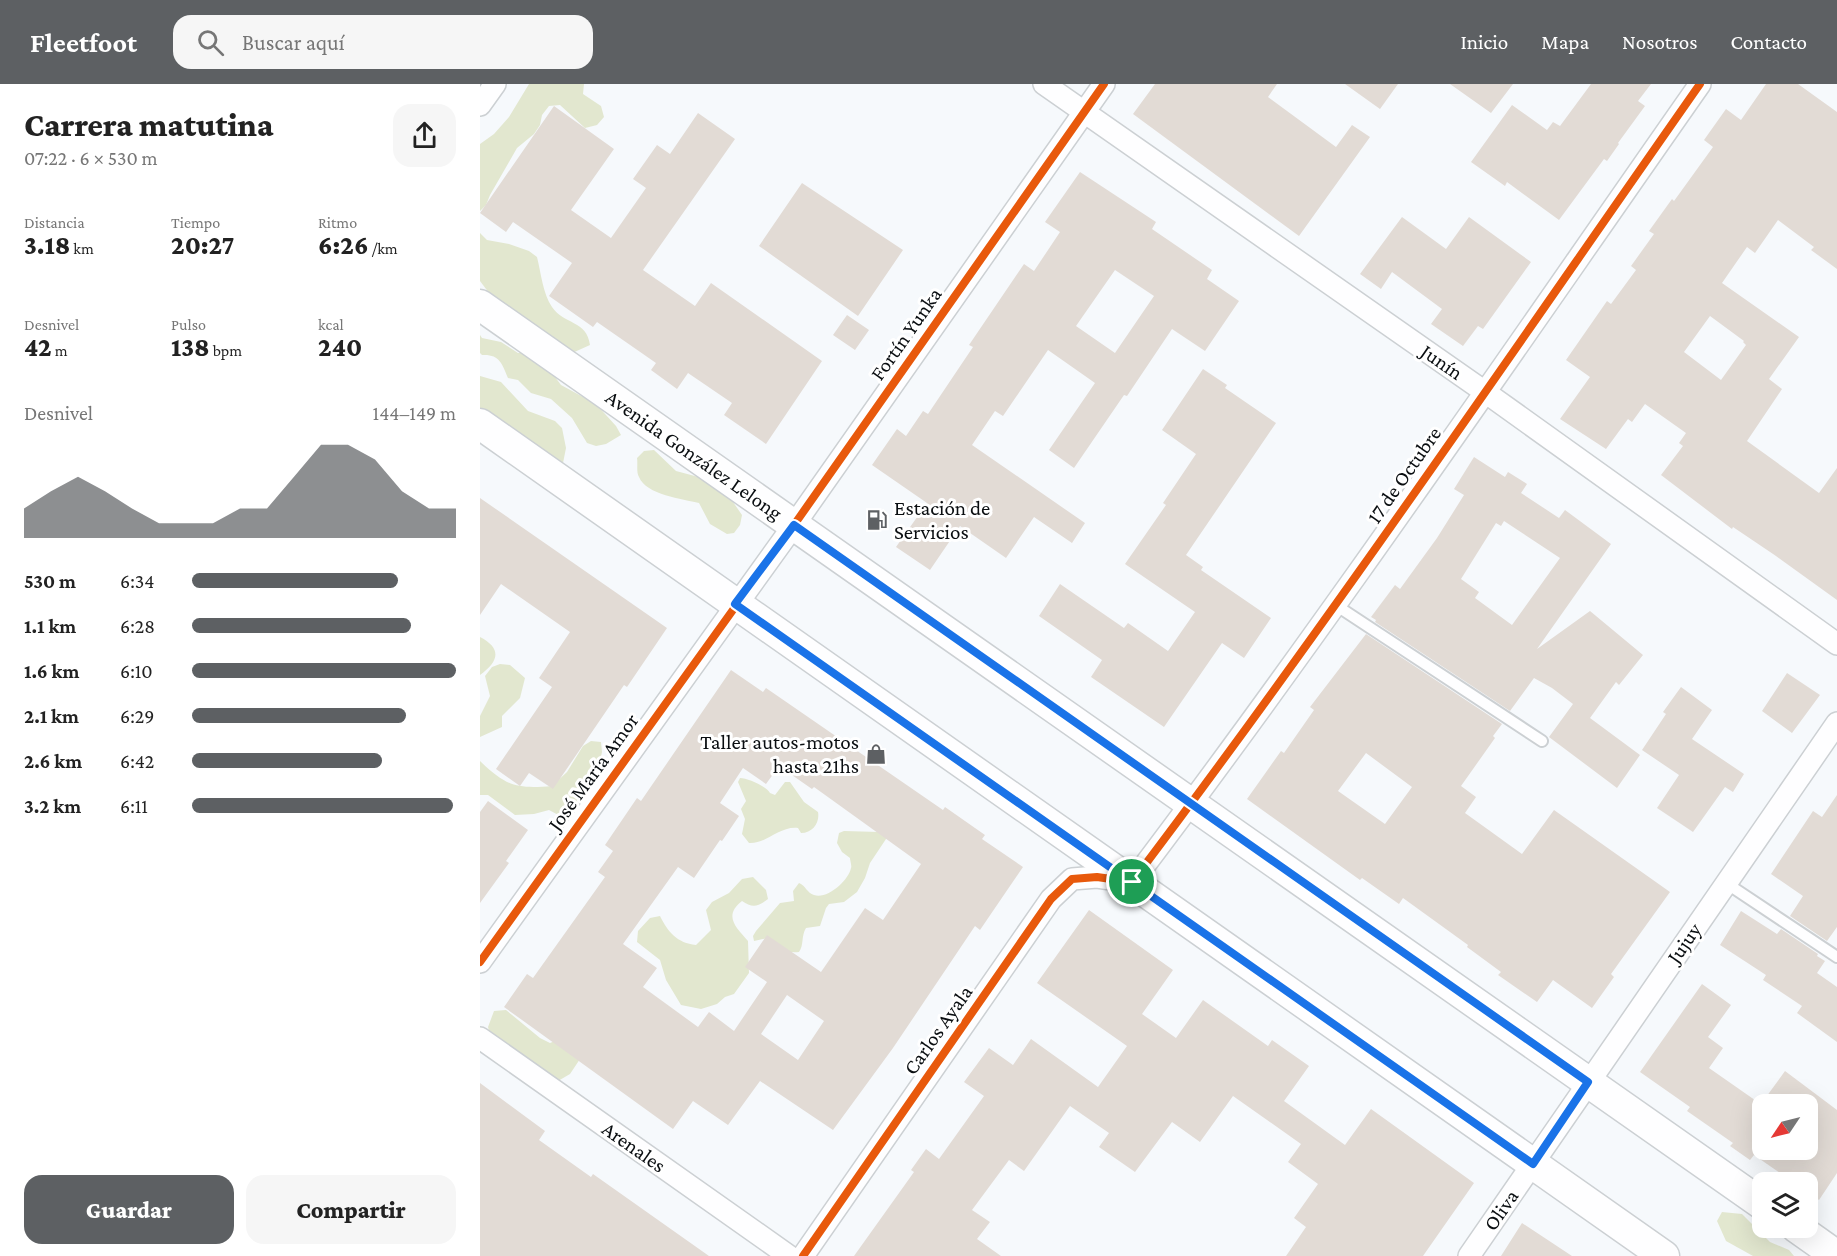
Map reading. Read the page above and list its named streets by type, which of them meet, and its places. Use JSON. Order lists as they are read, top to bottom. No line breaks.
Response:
{"streets":{"main road":["Avenida González Lelong"],"street":["Fortín Yunka","Junín","17 de Octubre","José María Amor","Jujuy","Carlos Ayala","Arenales","Oliva"]},"crossings":[["Fortín Yunka","Junín"],["Fortín Yunka","Avenida González Lelong"],["Fortín Yunka","José María Amor"],["Junín","17 de Octubre"],["Avenida González Lelong","17 de Octubre"],["Avenida González Lelong","Jujuy"],["17 de Octubre","Carlos Ayala"],["Jujuy","Oliva"]],"places":{"fuel station":["Estación de Servicios"],"shop":["Taller autos-motos hasta 21hs"]},"north":"bottom left","page":{"header":"Fleetfoot","search":"Buscar aquí","nav":["Inicio","Mapa","Nosotros","Contacto"],"heading":["Carrera matutina","07:22 · 6 × 530 m"],"stats":[["Distancia","3.18 km"],["Tiempo","20:27"],["Ritmo","6:26 /km"],["Desnivel","42 m"],["Pulso","138 bpm"],["kcal","240"]],"chart":["Desnivel","144–149 m"],"list":[{"name":"530 m","note":"6:34"},{"name":"1.1 km","note":"6:28"},{"name":"1.6 km","note":"6:10"},{"name":"2.1 km","note":"6:29"},{"name":"2.6 km","note":"6:42"},{"name":"3.2 km","note":"6:11"}],"buttons":["Guardar","Compartir"]}}
